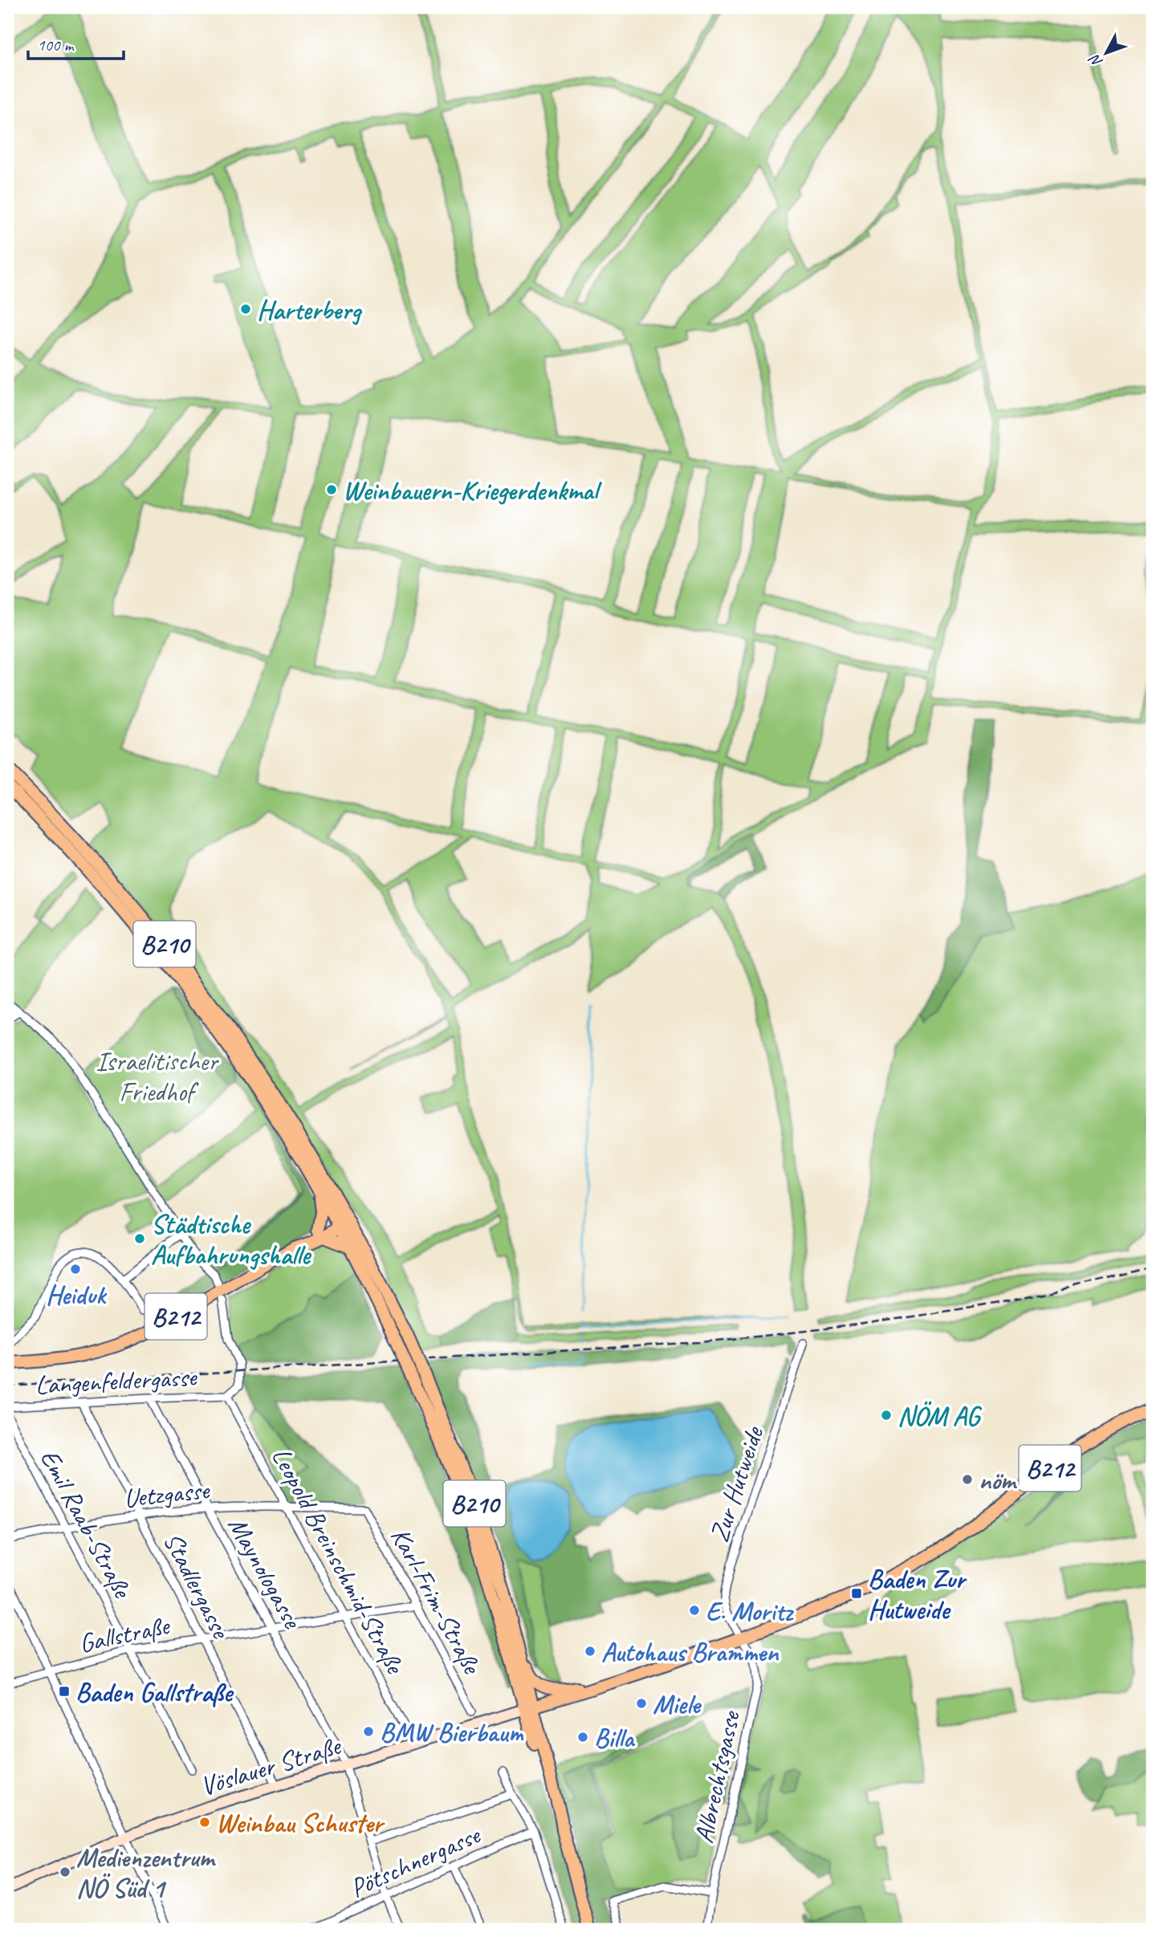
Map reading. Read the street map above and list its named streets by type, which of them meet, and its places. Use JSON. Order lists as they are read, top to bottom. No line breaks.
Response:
{"streets":{"main road":["B210","B212","Vöslauer Straße"],"street":["Langenfeldergasse","Zur Hutweide","Uetzgasse","Emil Raab-Straße","Leopold Breinschmid-Straße","Maynologasse","Stadlergasse","Karl-Frim-Straße","Gallstraße","Albrechtsgasse","Pötschnergasse"]},"crossings":[["B210","B212"],["B210","Vöslauer Straße"],["Langenfeldergasse","Leopold Breinschmid-Straße"],["Langenfeldergasse","Maynologasse"],["Langenfeldergasse","Stadlergasse"],["Zur Hutweide","Vöslauer Straße"],["Zur Hutweide","Albrechtsgasse"],["Uetzgasse","Emil Raab-Straße"],["Uetzgasse","Leopold Breinschmid-Straße"],["Uetzgasse","Maynologasse"],["Uetzgasse","Stadlergasse"],["Uetzgasse","Karl-Frim-Straße"],["Emil Raab-Straße","Gallstraße"],["Leopold Breinschmid-Straße","Gallstraße"],["Leopold Breinschmid-Straße","Vöslauer Straße"],["Maynologasse","Gallstraße"],["Maynologasse","Vöslauer Straße"],["Maynologasse","Pötschnergasse"],["Stadlergasse","Gallstraße"],["Stadlergasse","Vöslauer Straße"],["Karl-Frim-Straße","Gallstraße"],["Vöslauer Straße","Albrechtsgasse"]],"parks":["Israelitischer Friedhof"],"places":{"other":["Harterberg","Weinbauern-Kriegerdenkmal","Städtische Aufbahrungshalle","Heiduk","NÖM AG","nöm","E. Moritz","Autohaus Brammen","Miele","BMW Bierbaum","Billa","Weinbau Schuster","Medienzentrum NÖ Süd 1"],"transit":["Baden Zur Hutweide","Baden Gallstraße"]},"scale_bar":"100 m","north":"bottom left"}
